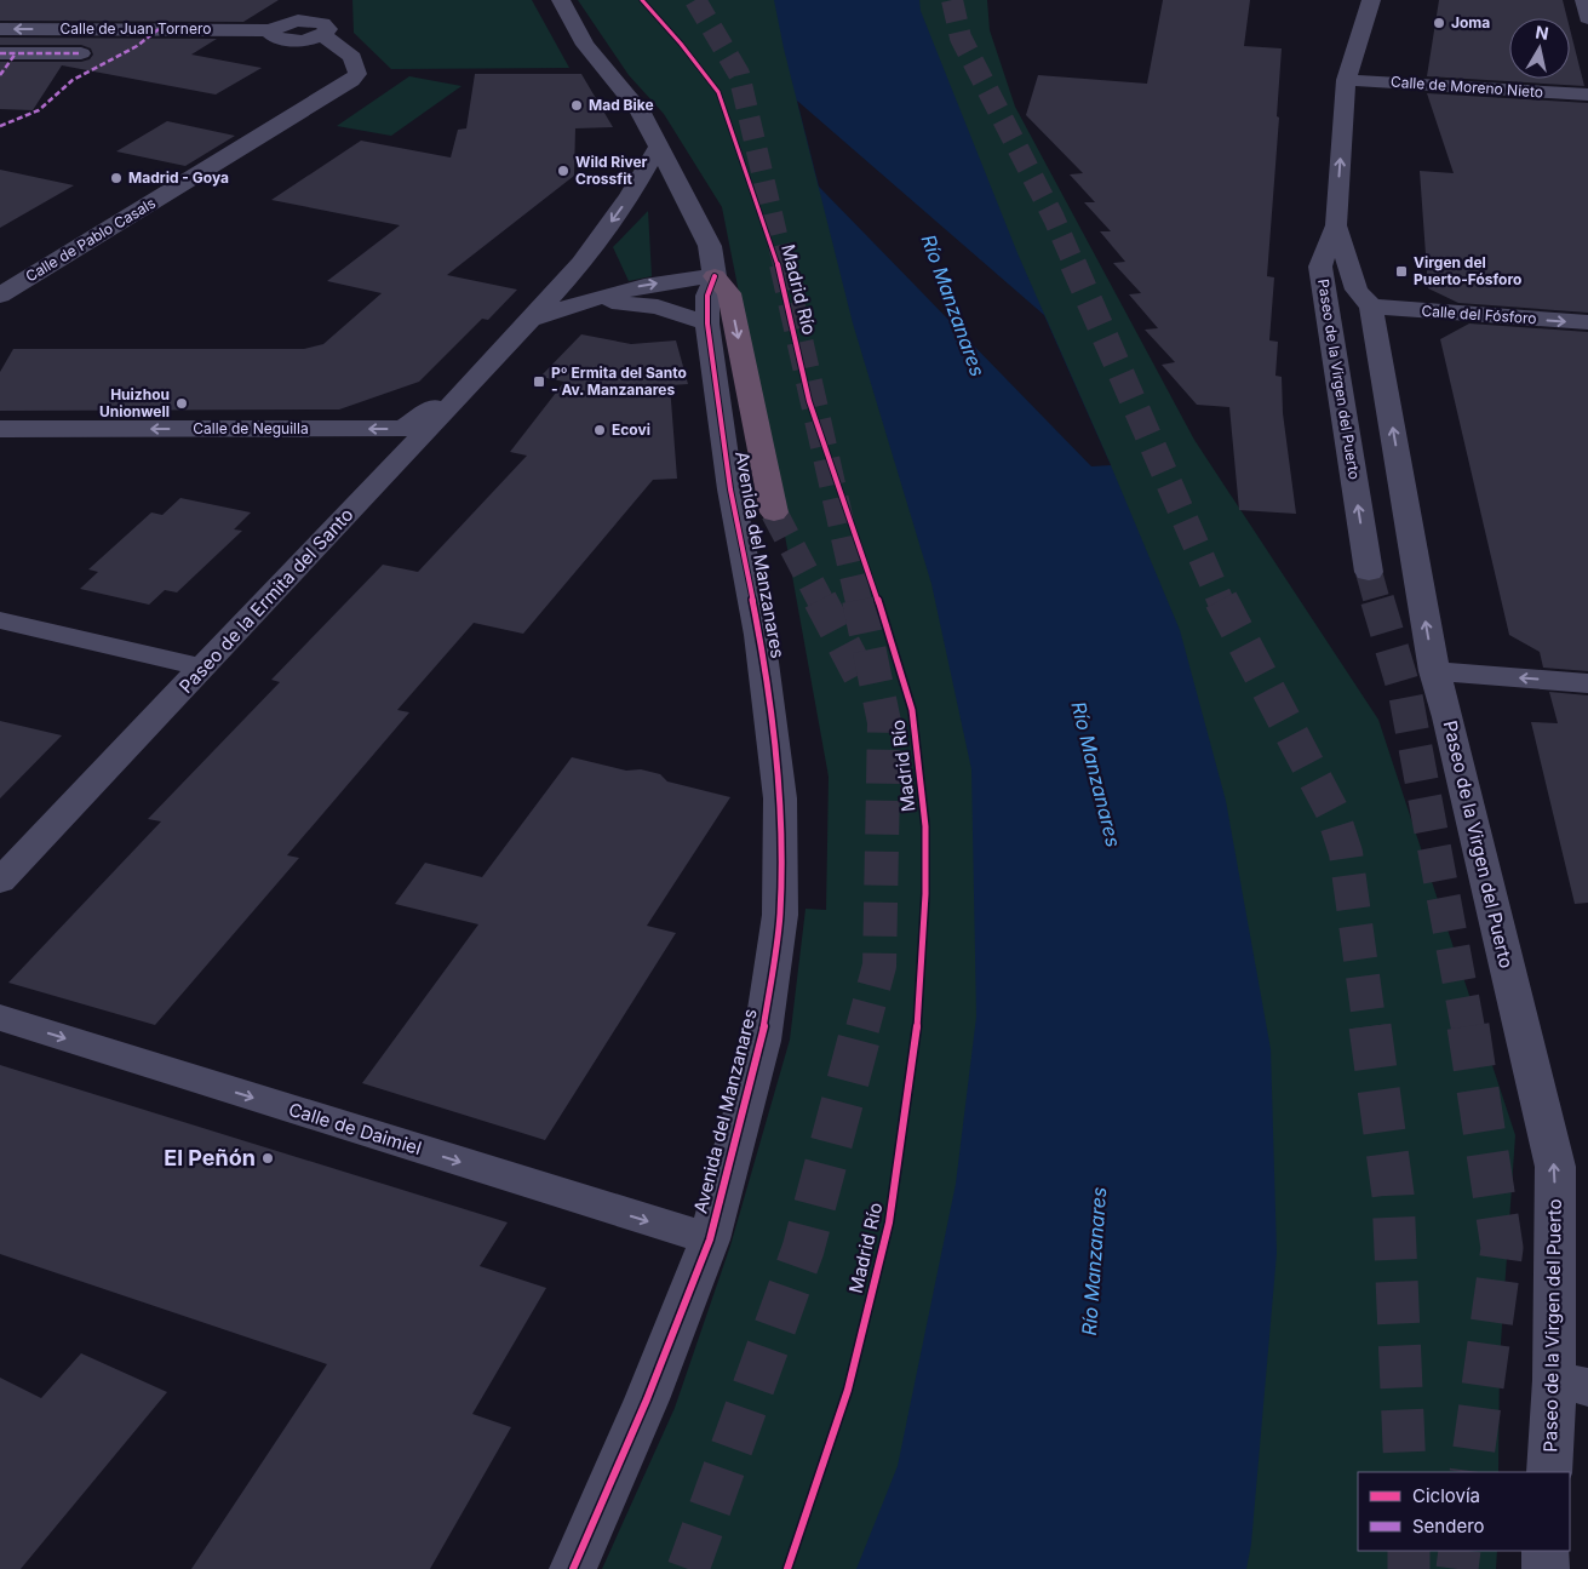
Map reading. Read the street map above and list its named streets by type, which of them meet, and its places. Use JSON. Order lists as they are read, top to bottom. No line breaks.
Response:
{"streets":{"street":["Calle de Juan Tornero","Calle de Moreno Nieto","Calle de Pablo Casals","Calle del Fósforo","Paseo de la Virgen del Puerto","Calle de Neguilla","Avenida del Manzanares","Paseo de la Ermita del Santo","Calle de Daimiel"],"cycle path":["Madrid Río"]},"crossings":[["Calle de Juan Tornero","Calle de Pablo Casals"],["Calle de Moreno Nieto","Paseo de la Virgen del Puerto"],["Calle del Fósforo","Paseo de la Virgen del Puerto"],["Calle de Neguilla","Paseo de la Ermita del Santo"],["Avenida del Manzanares","Calle de Daimiel"]],"one_way":["Calle de Juan Tornero","Calle del Fósforo","Paseo de la Virgen del Puerto","Calle de Daimiel"],"water":["Río Manzanares"],"places":{"other":["Joma","Mad Bike","Wild River Crossfit","Madrid - Goya","Huizhou Unionwell","Ecovi","El Peñón"],"transit":["Virgen del Puerto-Fósforo","Pº Ermita del Santo - Av. Manzanares"]},"legend":["Ciclovía","Sendero"],"north":"top"}
